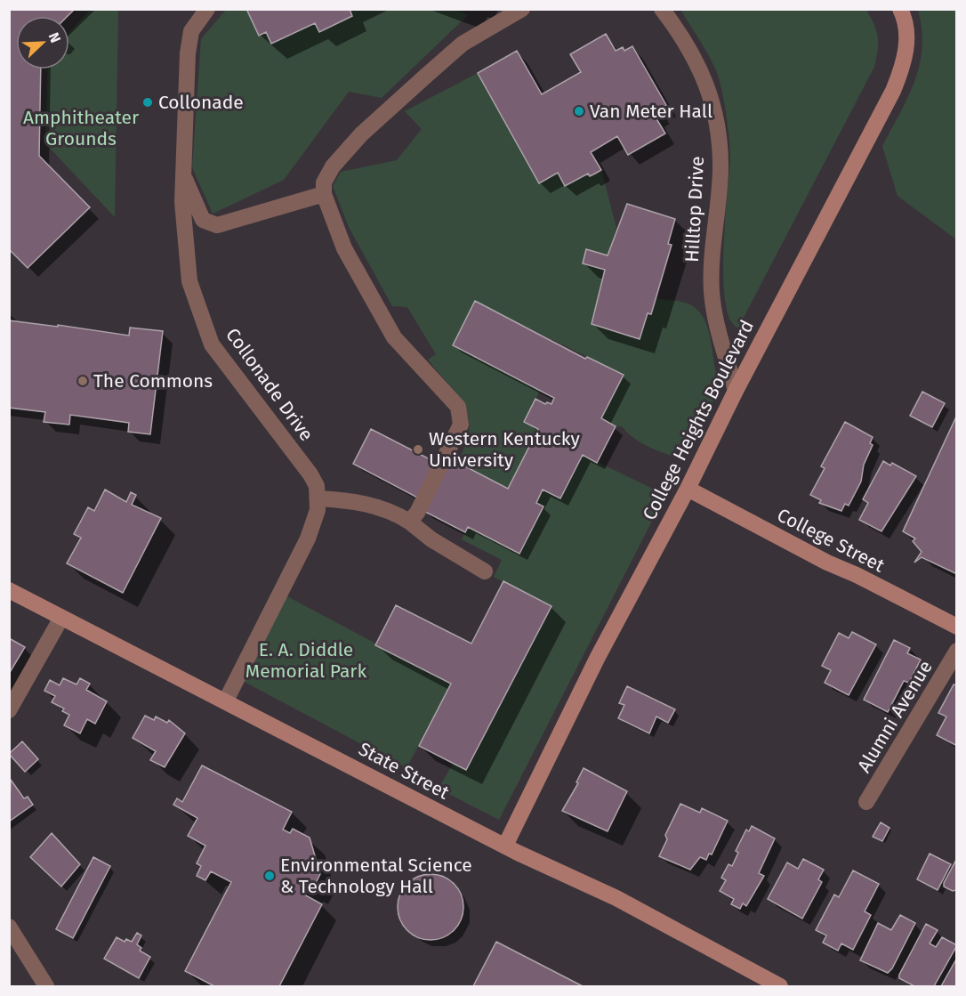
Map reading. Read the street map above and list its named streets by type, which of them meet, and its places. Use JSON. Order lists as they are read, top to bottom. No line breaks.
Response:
{"streets":{"street":["Hilltop Drive","Collonade Drive","College Heights Boulevard","College Street","Alumni Avenue","State Street"]},"crossings":[["Hilltop Drive","College Heights Boulevard"],["Collonade Drive","State Street"],["College Heights Boulevard","College Street"],["College Heights Boulevard","State Street"]],"parks":["Amphitheater Grounds","E. A. Diddle Memorial Park"],"places":["Collonade","Van Meter Hall","The Commons","Western Kentucky University","Environmental Science & Technology Hall"],"north":"top right"}
